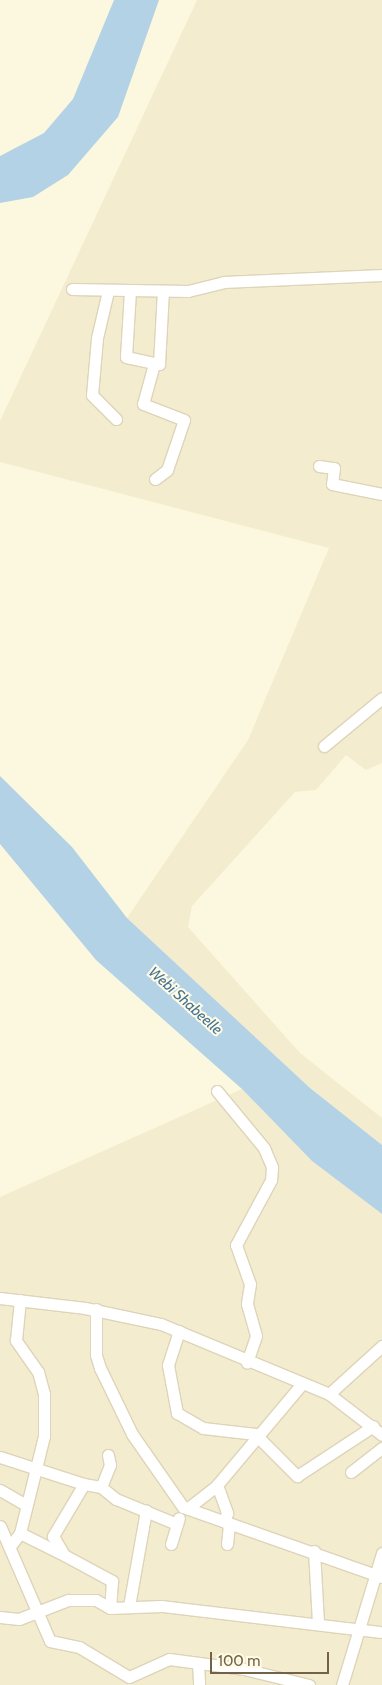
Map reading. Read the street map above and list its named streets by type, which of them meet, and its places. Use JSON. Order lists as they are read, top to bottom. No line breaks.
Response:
{"water":["Webi Shabeelle"],"scale_bar":"100 m"}
